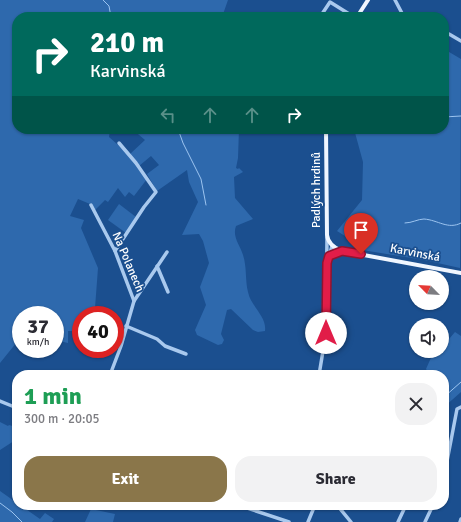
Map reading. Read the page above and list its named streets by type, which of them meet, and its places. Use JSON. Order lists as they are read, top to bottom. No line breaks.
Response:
{"streets":{"main road":["Padlých hrdinů","Karvinská"],"street":["Na Polanech"]},"crossings":[["Padlých hrdinů","Karvinská"]],"north":"top left","page":{"turn":["210 m","Karvinská"],"speed":"37 km/h","limit":"40","heading":["1 min","300 m · 20:05"],"buttons":["Exit","Share"]}}
